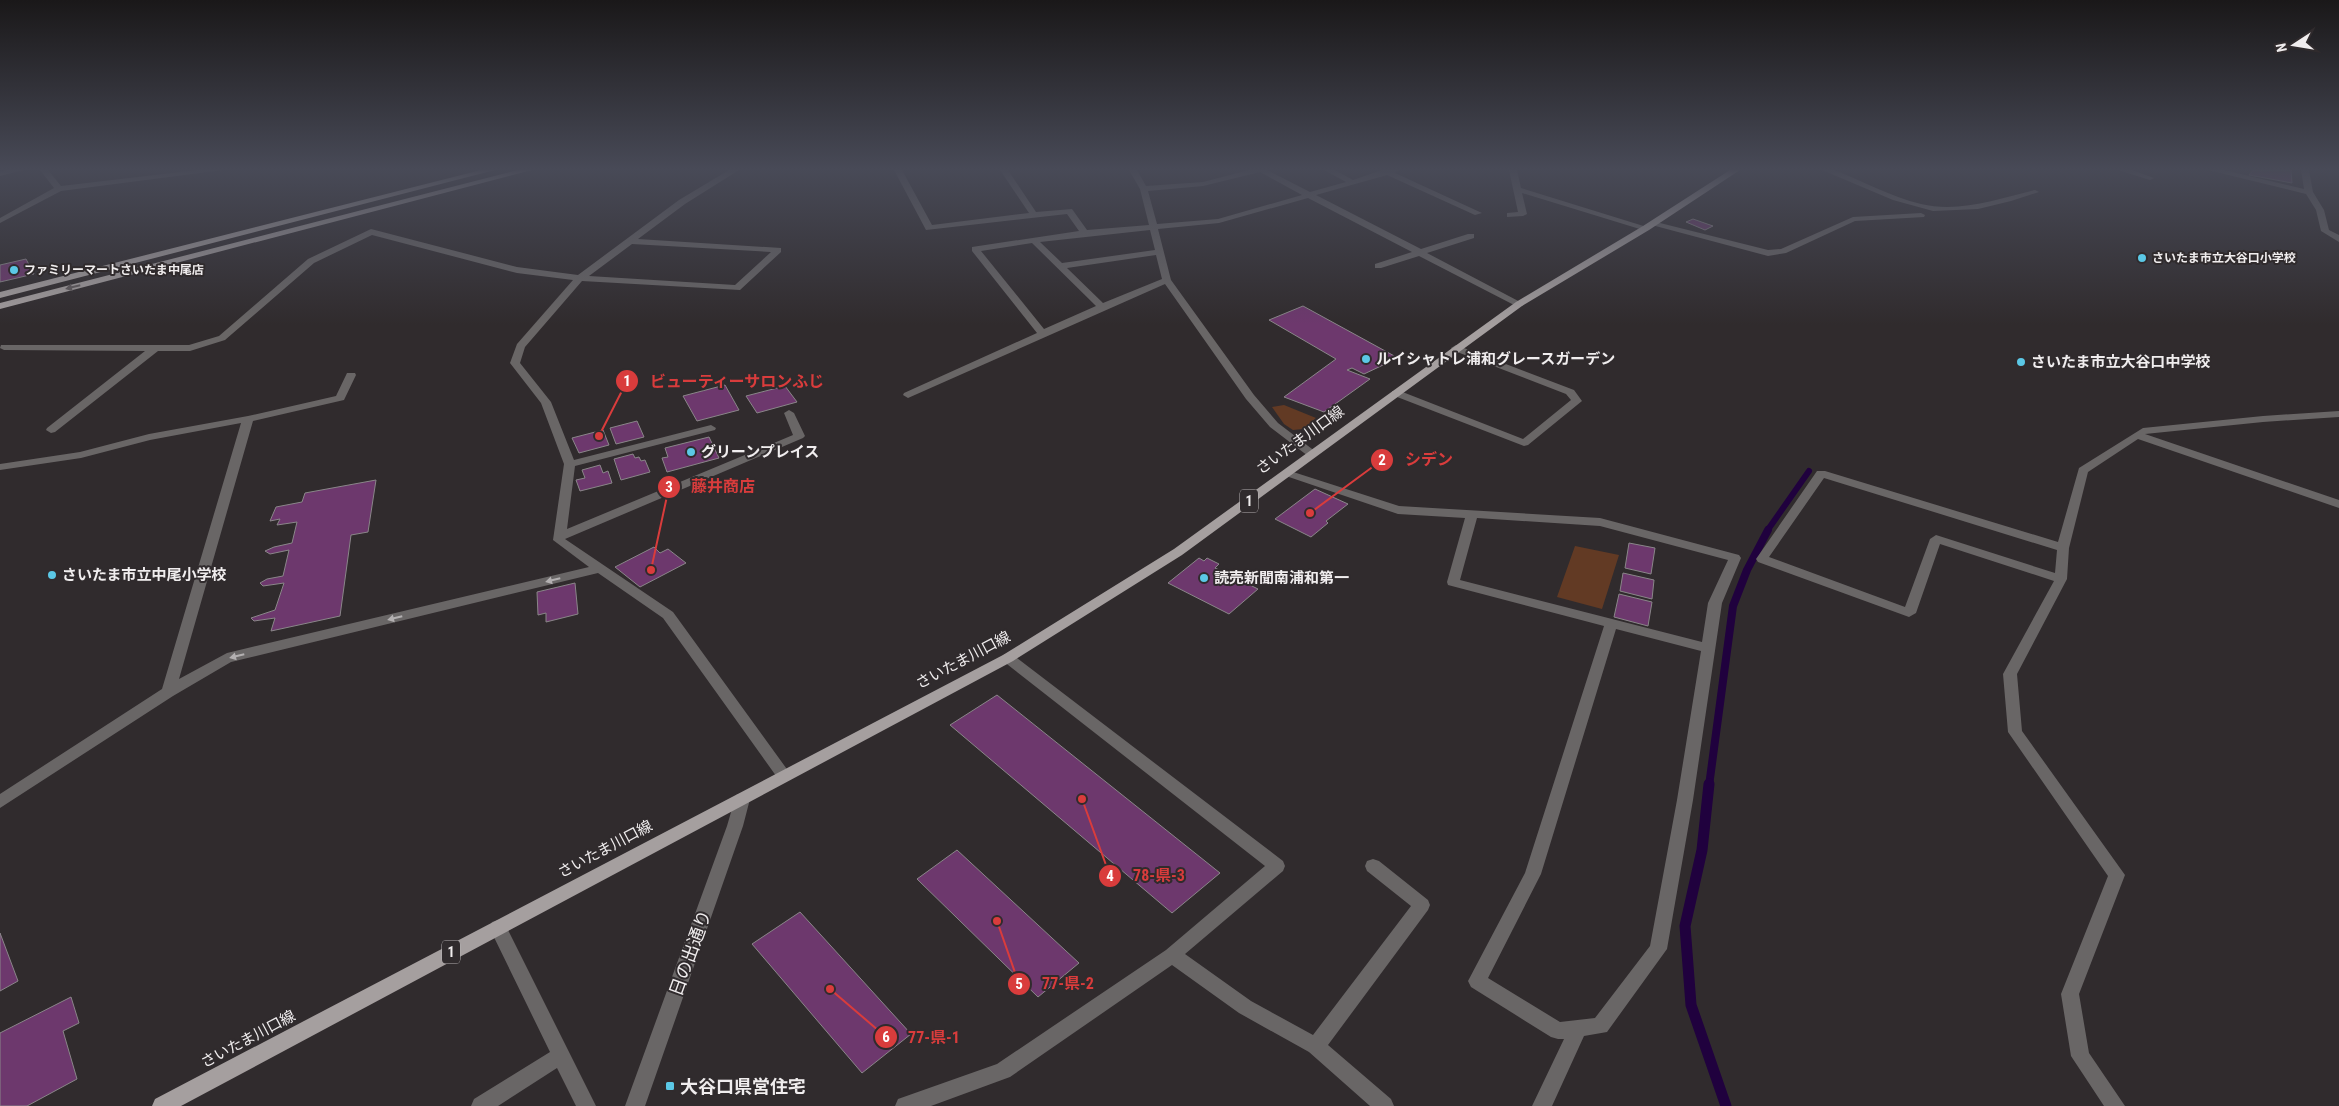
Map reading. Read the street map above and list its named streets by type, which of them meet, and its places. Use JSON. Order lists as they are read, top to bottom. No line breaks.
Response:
{"streets":{"main road":["さいたま川口線","1"],"street":["日の出通り"]},"crossings":[["さいたま川口線","日の出通り"]],"places":{"other":["さいたま市立大谷口小学校","ファミリーマートさいたま中尾店","ルイシャトレ浦和グレースガーデン","さいたま市立大谷口中学校","ビューティーサロンふじ","グリーンプレイス","シデン","藤井商店","さいたま市立中尾小学校","読売新聞南浦和第一","78-県-3","77-県-2","77-県-1"],"transit":["大谷口県営住宅"]},"north":"left"}
